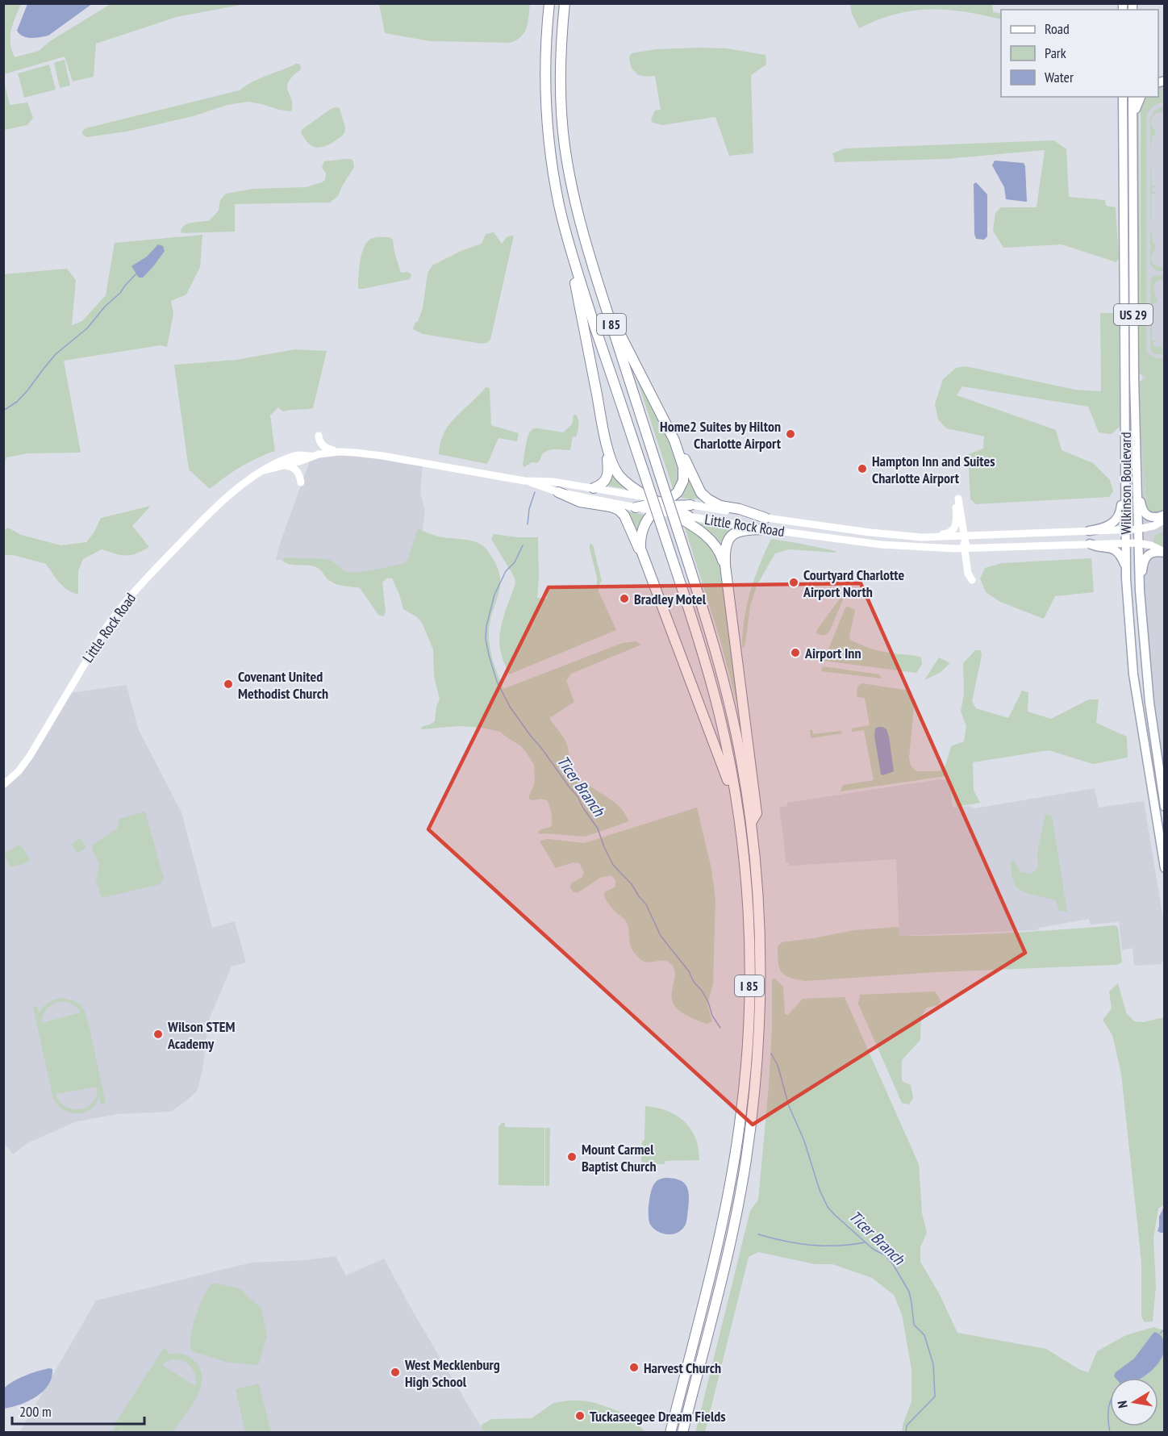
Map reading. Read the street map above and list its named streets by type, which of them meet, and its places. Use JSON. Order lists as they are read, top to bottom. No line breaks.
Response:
{"streets":{"highway":["I 85"],"main road":["US 29","Wilkinson Boulevard","Little Rock Road"]},"crossings":[["Wilkinson Boulevard","Little Rock Road"]],"water":["Ticer Branch"],"places":["Home2 Suites by Hilton Charlotte Airport","Hampton Inn and Suites Charlotte Airport","Courtyard Charlotte Airport North","Bradley Motel","Airport Inn","Covenant United Methodist Church","Wilson STEM Academy","Mount Carmel Baptist Church","Harvest Church","West Mecklenburg High School","Tuckaseegee Dream Fields"],"legend":["Road","Park","Water"],"scale_bar":"200 m","north":"left"}
